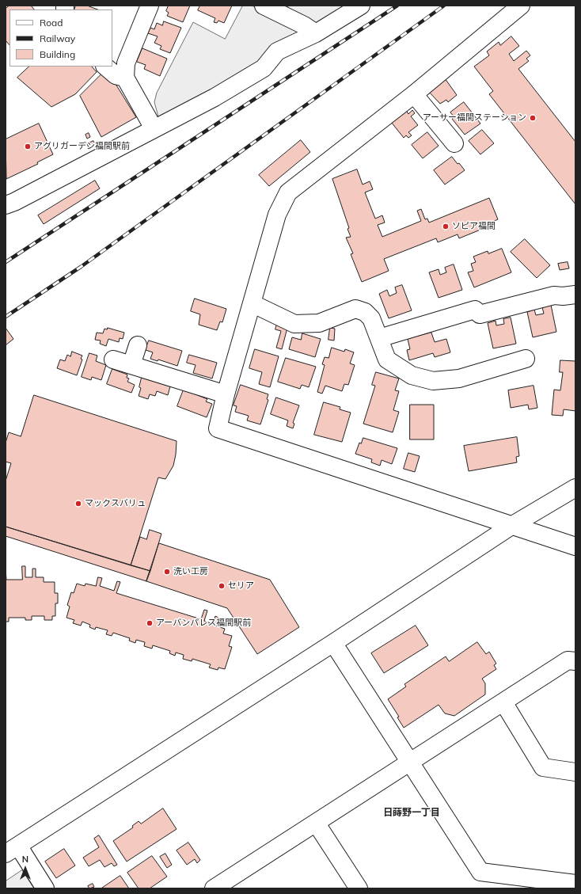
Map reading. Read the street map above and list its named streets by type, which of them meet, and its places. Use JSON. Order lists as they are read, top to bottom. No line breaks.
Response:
{"districts":["日蒔野一丁目"],"places":["アーサー福間ステーション","アグリガーデン福間駅前","ソピア福間","マックスバリュ","洗い工房","セリア","アーバンパレス福間駅前"],"legend":["Road","Railway","Building"],"north":"top"}
